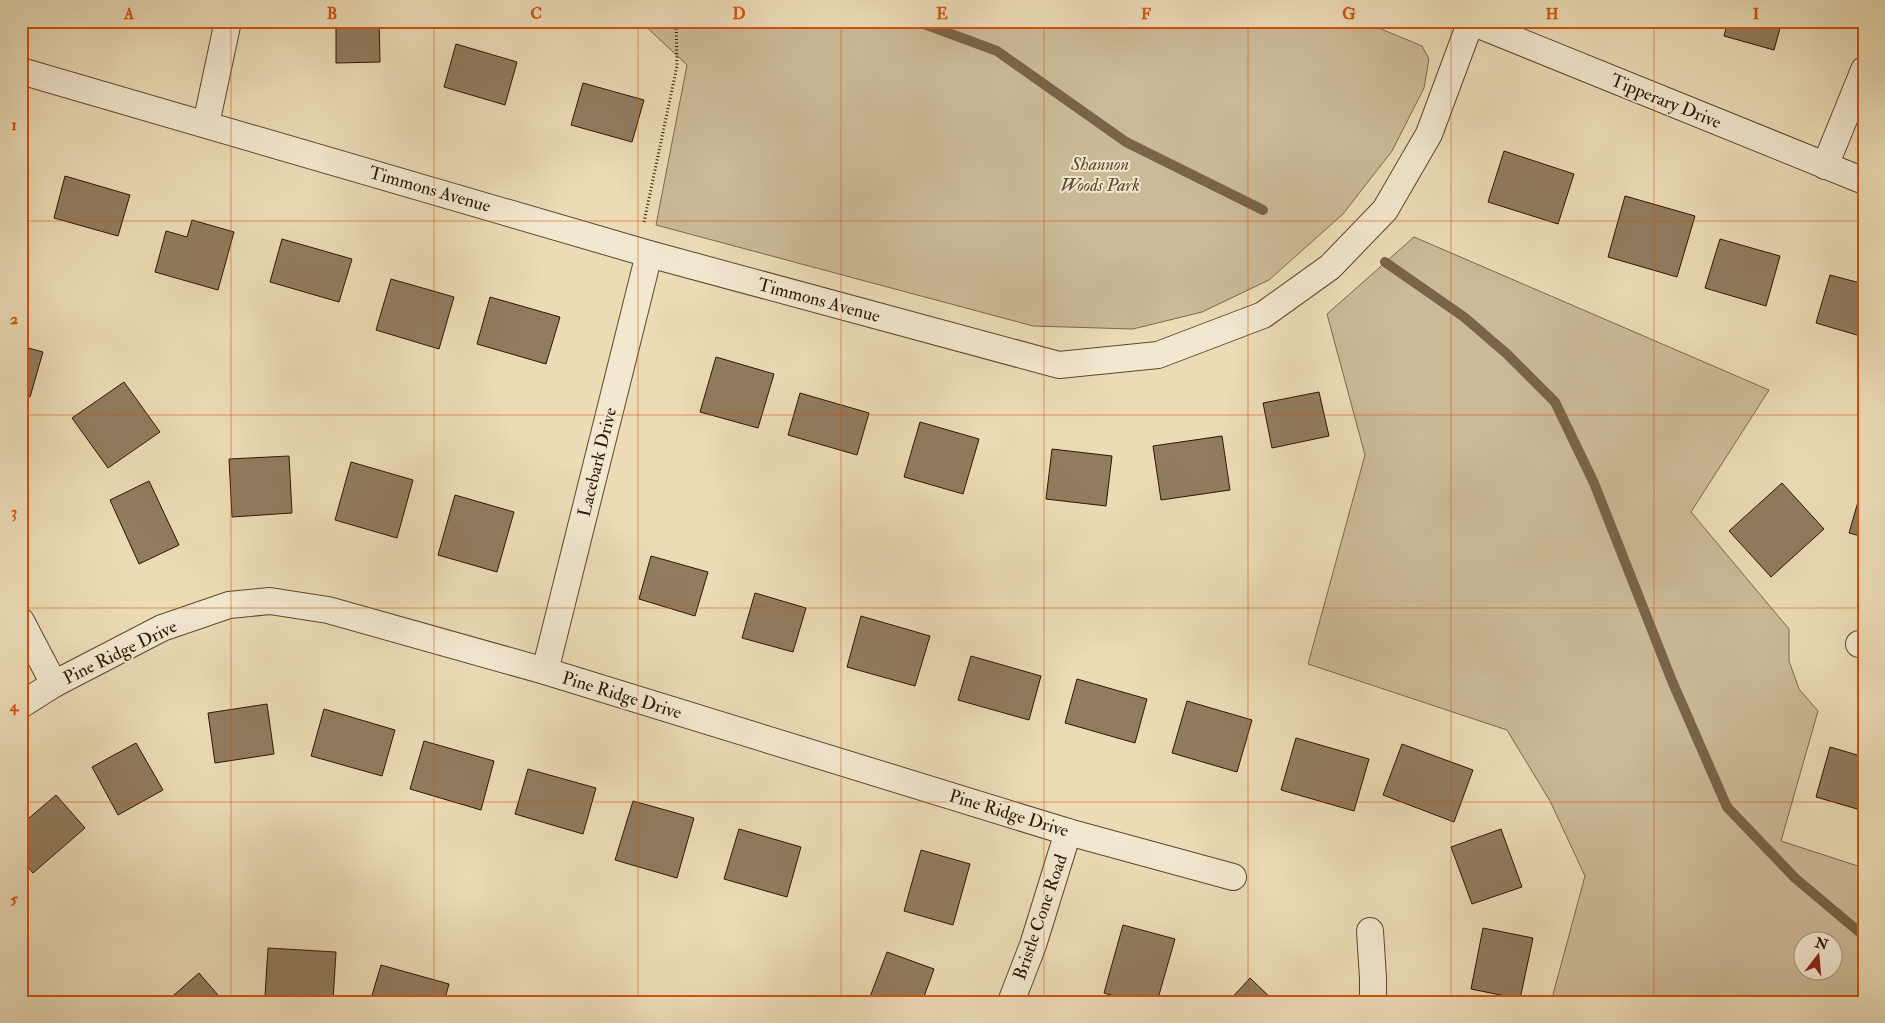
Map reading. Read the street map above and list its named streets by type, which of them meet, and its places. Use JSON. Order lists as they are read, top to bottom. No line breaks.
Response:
{"streets":{"street":["Tipperary Drive","Timmons Avenue","Lacebark Drive","Pine Ridge Drive","Bristle Cone Road"]},"crossings":[["Tipperary Drive","Timmons Avenue"],["Timmons Avenue","Lacebark Drive"],["Lacebark Drive","Pine Ridge Drive"],["Pine Ridge Drive","Bristle Cone Road"]],"parks":["Shannon Woods Park"],"north":"top","grid":{"columns":["A","B","C","D","E","F","G","H","I"],"rows":["1","2","3","4","5"]}}
